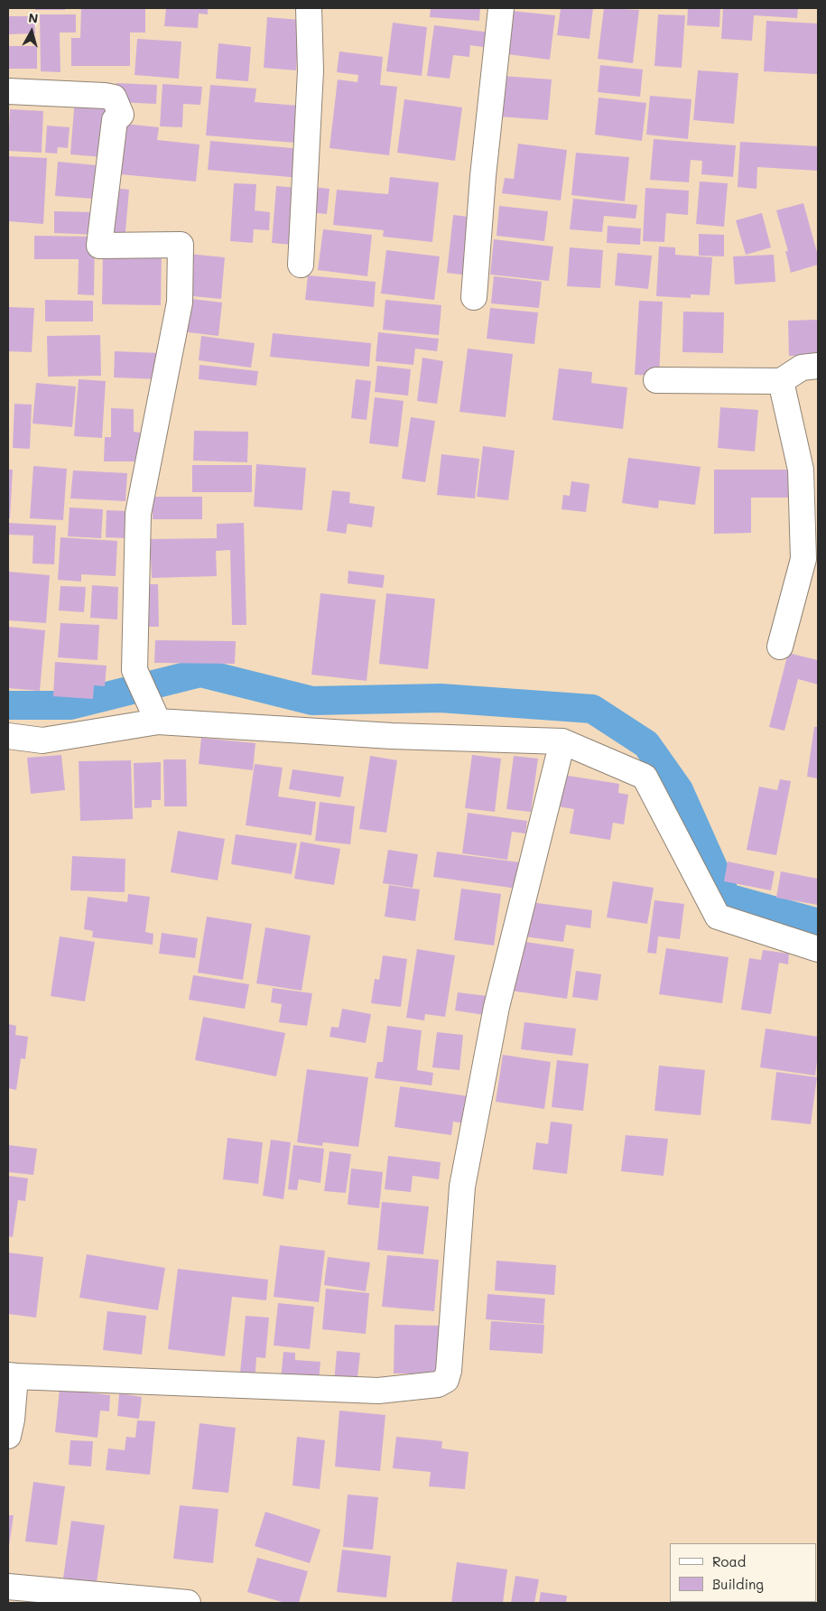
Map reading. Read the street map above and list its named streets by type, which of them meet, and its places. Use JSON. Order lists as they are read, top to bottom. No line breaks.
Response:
{"legend":["Road","Building"],"north":"top"}
